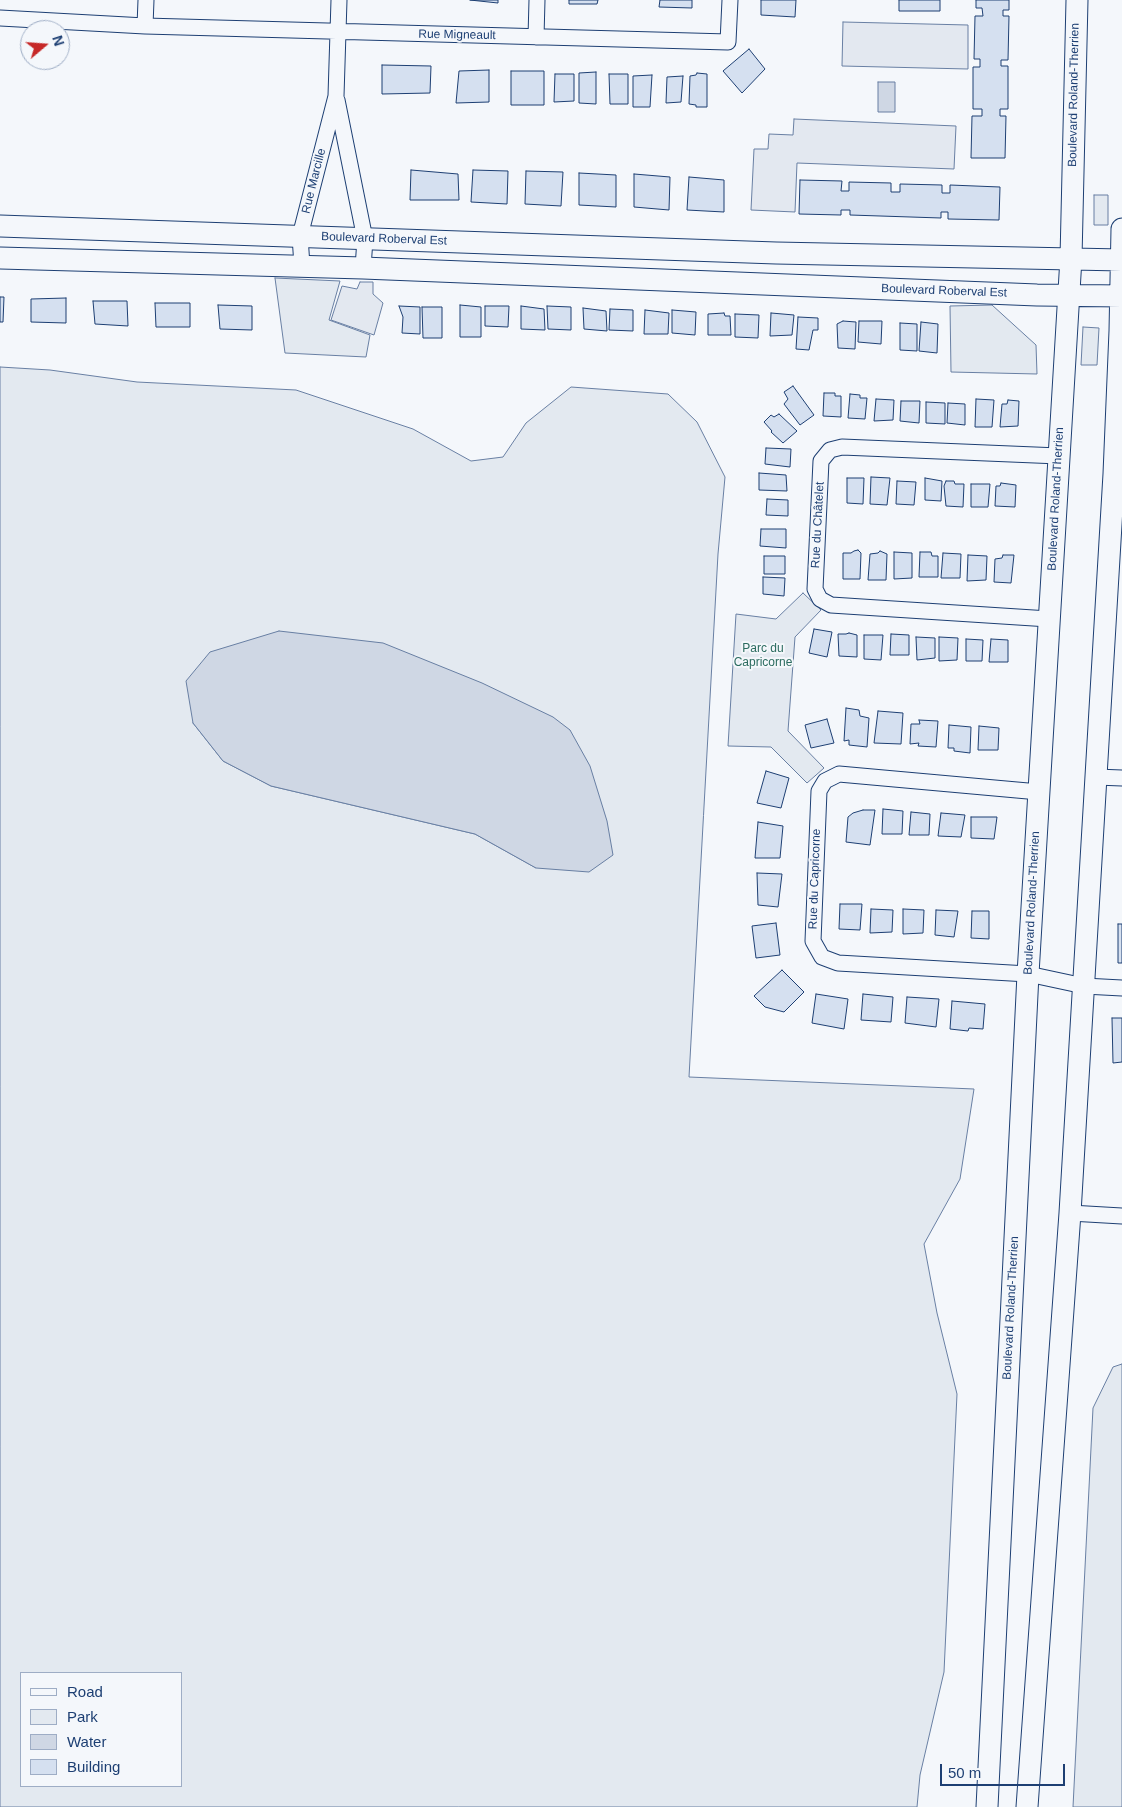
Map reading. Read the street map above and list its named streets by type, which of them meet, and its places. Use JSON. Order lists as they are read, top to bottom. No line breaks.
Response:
{"streets":{"main road":["Boulevard Roland-Therrien","Boulevard Roberval Est"],"street":["Rue Migneault","Rue Marcille","Rue du Châtelet","Rue du Capricorne"]},"crossings":[["Rue Migneault","Rue Marcille"],["Boulevard Roland-Therrien","Boulevard Roberval Est"],["Boulevard Roland-Therrien","Rue du Châtelet"],["Boulevard Roland-Therrien","Rue du Capricorne"],["Rue Marcille","Boulevard Roberval Est"]],"parks":["Parc du Capricorne"],"legend":["Road","Park","Water","Building"],"scale_bar":"50 m","north":"right"}
